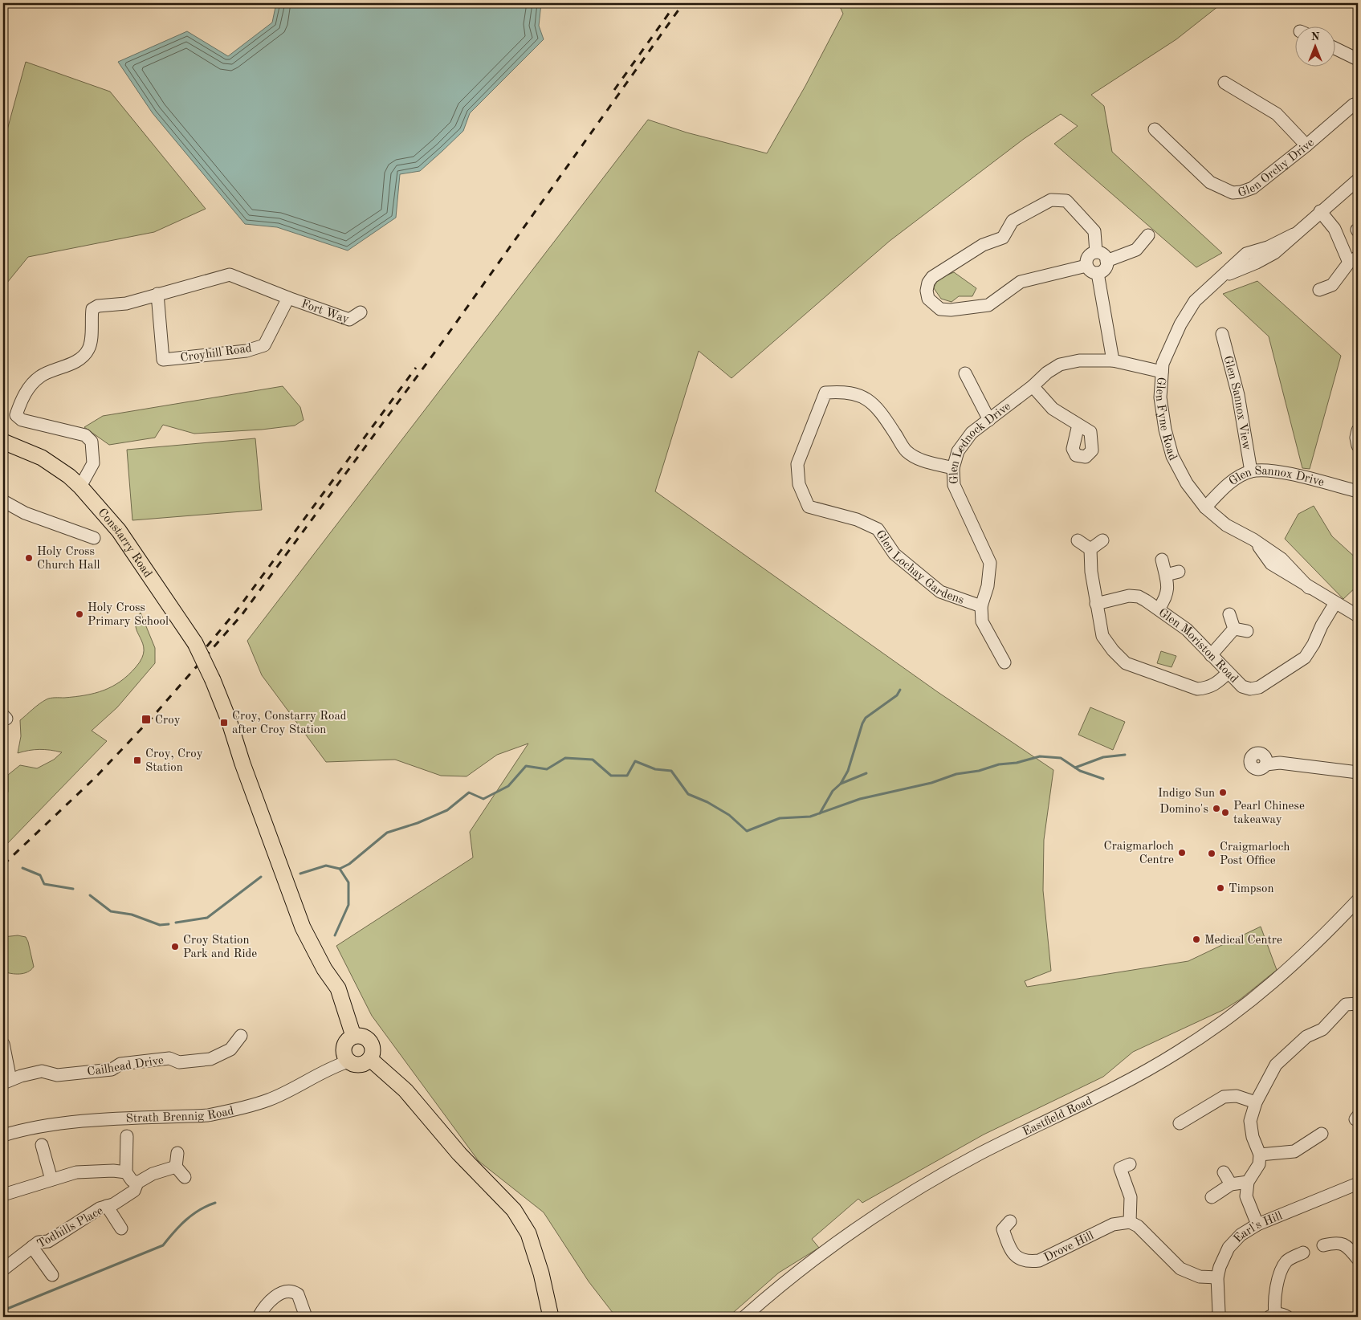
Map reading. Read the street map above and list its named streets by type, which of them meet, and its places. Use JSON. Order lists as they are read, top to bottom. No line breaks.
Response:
{"streets":{"main road":["Constarry Road"],"street":["Glen Orchy Drive","Fort Way","Croyhill Road","Glen Sannox View","Glen Fyne Road","Glen Lednock Drive","Glen Sannox Drive","Glen Lochay Gardens","Glen Moriston Road","Cailhead Drive","Strath Brennig Road","Eastfield Road","Todhills Place","Earl's Hill","Drove Hill"]},"crossings":[["Fort Way","Croyhill Road"],["Glen Sannox View","Glen Sannox Drive"],["Glen Fyne Road","Glen Lednock Drive"],["Glen Fyne Road","Glen Sannox Drive"],["Glen Fyne Road","Glen Moriston Road"],["Glen Lednock Drive","Glen Lochay Gardens"],["Constarry Road","Strath Brennig Road"]],"places":{"other":["Holy Cross Church Hall","Holy Cross Primary School","Indigo Sun","Domino's","Pearl Chinese takeaway","Craigmarloch Centre","Craigmarloch Post Office","Timpson","Medical Centre","Croy Station Park and Ride"],"transit":["Croy","Croy, Constarry Road after Croy Station","Croy, Croy Station"]},"north":"top"}
